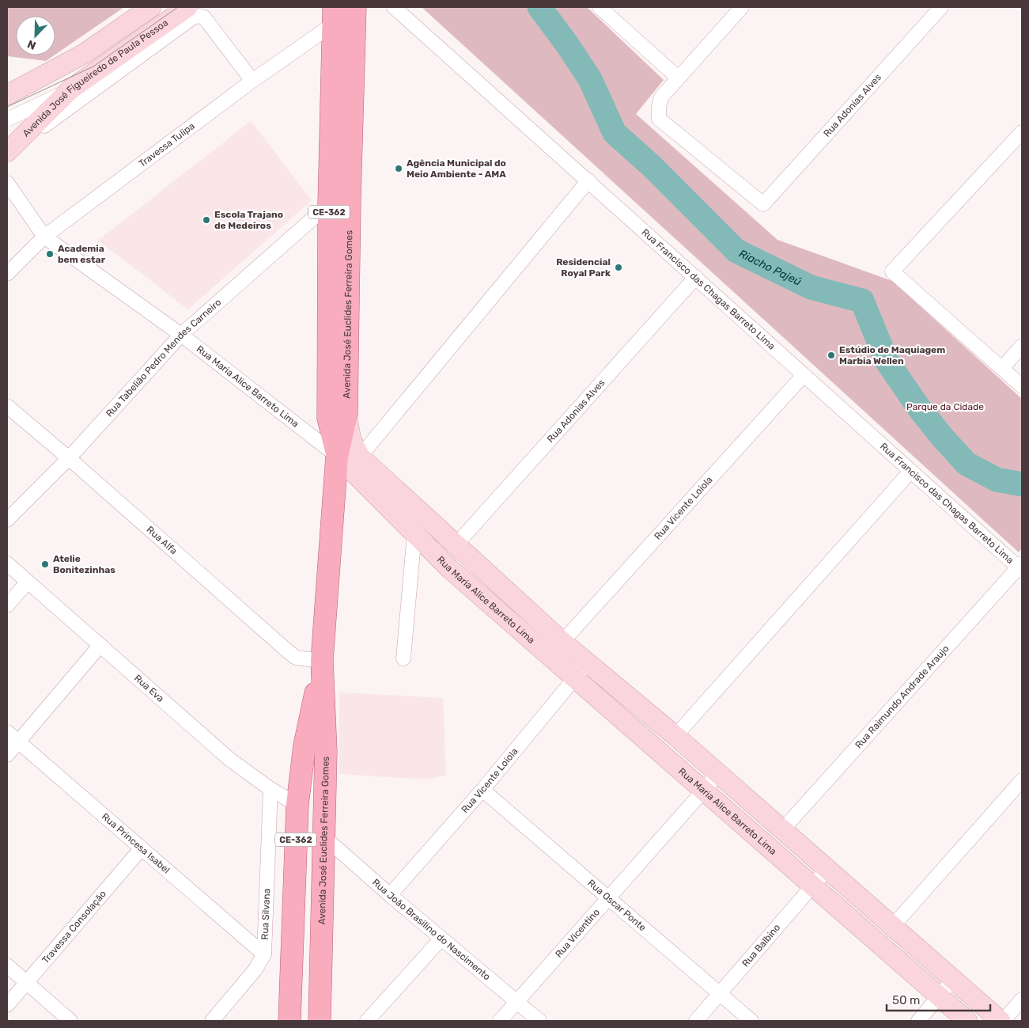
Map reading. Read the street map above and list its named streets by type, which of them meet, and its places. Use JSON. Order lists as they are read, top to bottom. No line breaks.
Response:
{"streets":{"main road":["CE-362","Avenida José Euclides Ferreira Gomes"],"street":["Avenida José Figueiredo de Paula Pessoa","Rua Adonias Alves","Travessa Tulipa","Rua Francisco das Chagas Barreto Lima","Rua Tabelião Pedro Mendes Carneiro","Rua Maria Alice Barreto Lima","Rua Vicente Loiola","Rua Alfa","Rua Eva","Rua Raimundo Andrade Araujo","Rua Princesa Isabel","Rua Oscar Ponte","Rua Silvana","Travessa Consolação","Rua João Brasilino do Nascimento","Rua Vicentino","Rua Balbino"]},"crossings":[["Rua Adonias Alves","Rua Francisco das Chagas Barreto Lima"],["Rua Adonias Alves","Rua Maria Alice Barreto Lima"],["Travessa Tulipa","Avenida José Euclides Ferreira Gomes"],["Travessa Tulipa","Rua Maria Alice Barreto Lima"],["Rua Francisco das Chagas Barreto Lima","Rua Vicente Loiola"],["Rua Francisco das Chagas Barreto Lima","Rua Raimundo Andrade Araujo"],["Avenida José Euclides Ferreira Gomes","Rua Tabelião Pedro Mendes Carneiro"],["Avenida José Euclides Ferreira Gomes","Rua Maria Alice Barreto Lima"],["Avenida José Euclides Ferreira Gomes","Rua Alfa"],["Avenida José Euclides Ferreira Gomes","Rua Eva"],["Avenida José Euclides Ferreira Gomes","Rua João Brasilino do Nascimento"],["Rua Tabelião Pedro Mendes Carneiro","Rua Maria Alice Barreto Lima"],["Rua Tabelião Pedro Mendes Carneiro","Rua Alfa"],["Rua Maria Alice Barreto Lima","Rua Vicente Loiola"],["Rua Maria Alice Barreto Lima","Rua Raimundo Andrade Araujo"],["Rua Maria Alice Barreto Lima","Rua Vicentino"],["Rua Maria Alice Barreto Lima","Rua Balbino"],["Rua Vicente Loiola","Rua Oscar Ponte"],["Rua Vicente Loiola","Rua João Brasilino do Nascimento"],["Rua Eva","Rua Silvana"],["Rua Princesa Isabel","Rua Silvana"],["Rua Princesa Isabel","Travessa Consolação"],["Rua Oscar Ponte","Rua Vicentino"],["Rua Oscar Ponte","Rua Balbino"],["Rua João Brasilino do Nascimento","Rua Vicentino"]],"water":["Riacho Pajeú"],"parks":["Parque da Cidade"],"places":["Agência Municipal do Meio Ambiente - AMA","Escola Trajano de Medeiros","Academia bem estar","Residencial Royal Park","Estúdio de Maquiagem Marbia Wellen","Atelie Bonitezinhas"],"scale_bar":"50 m","north":"bottom left"}
